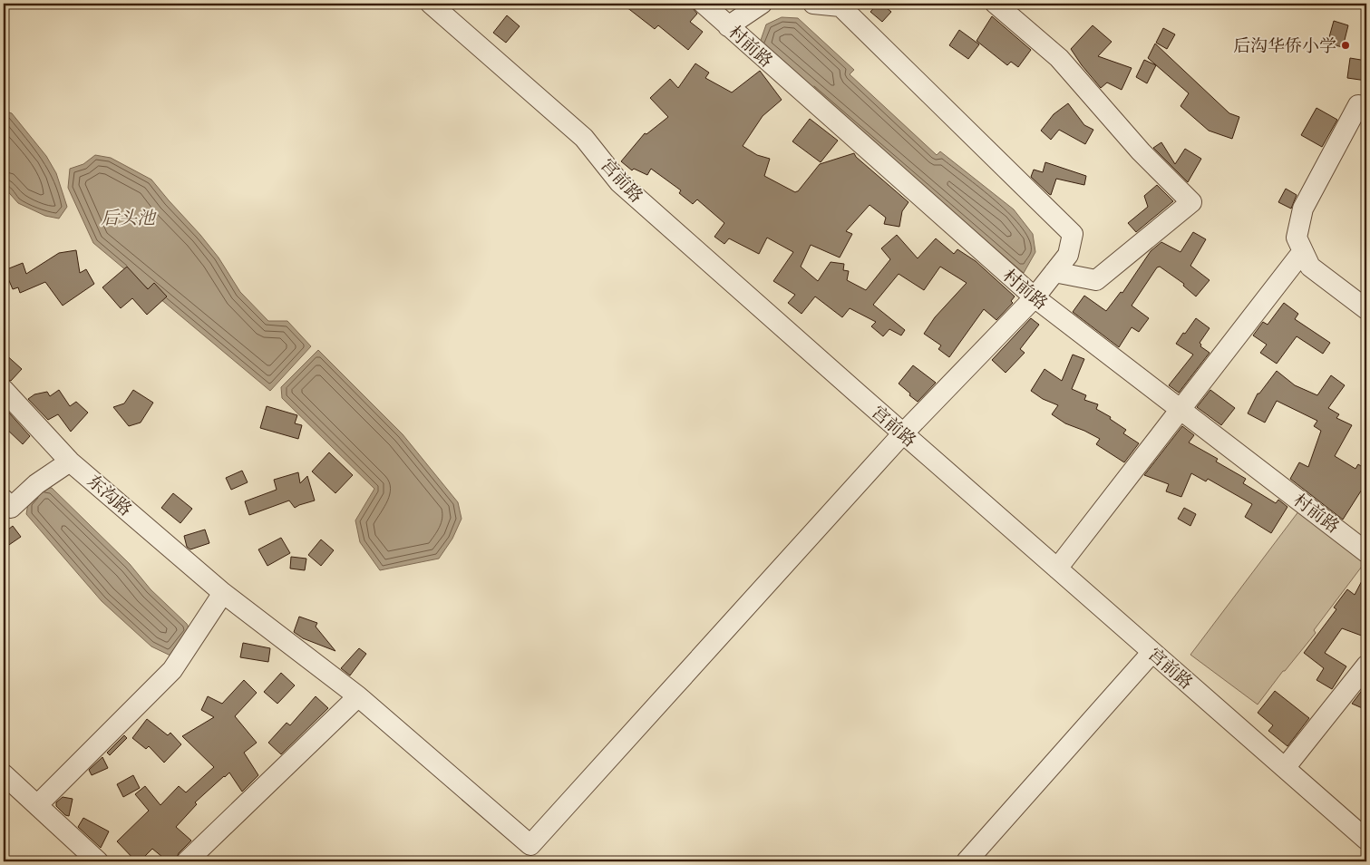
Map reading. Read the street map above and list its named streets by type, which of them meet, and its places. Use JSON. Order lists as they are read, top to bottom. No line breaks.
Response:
{"streets":{"street":["村前路","宫前路","东沟路"]},"crossings":[["宫前路","东沟路"]],"water":["后头池"],"places":["后沟华侨小学"]}
